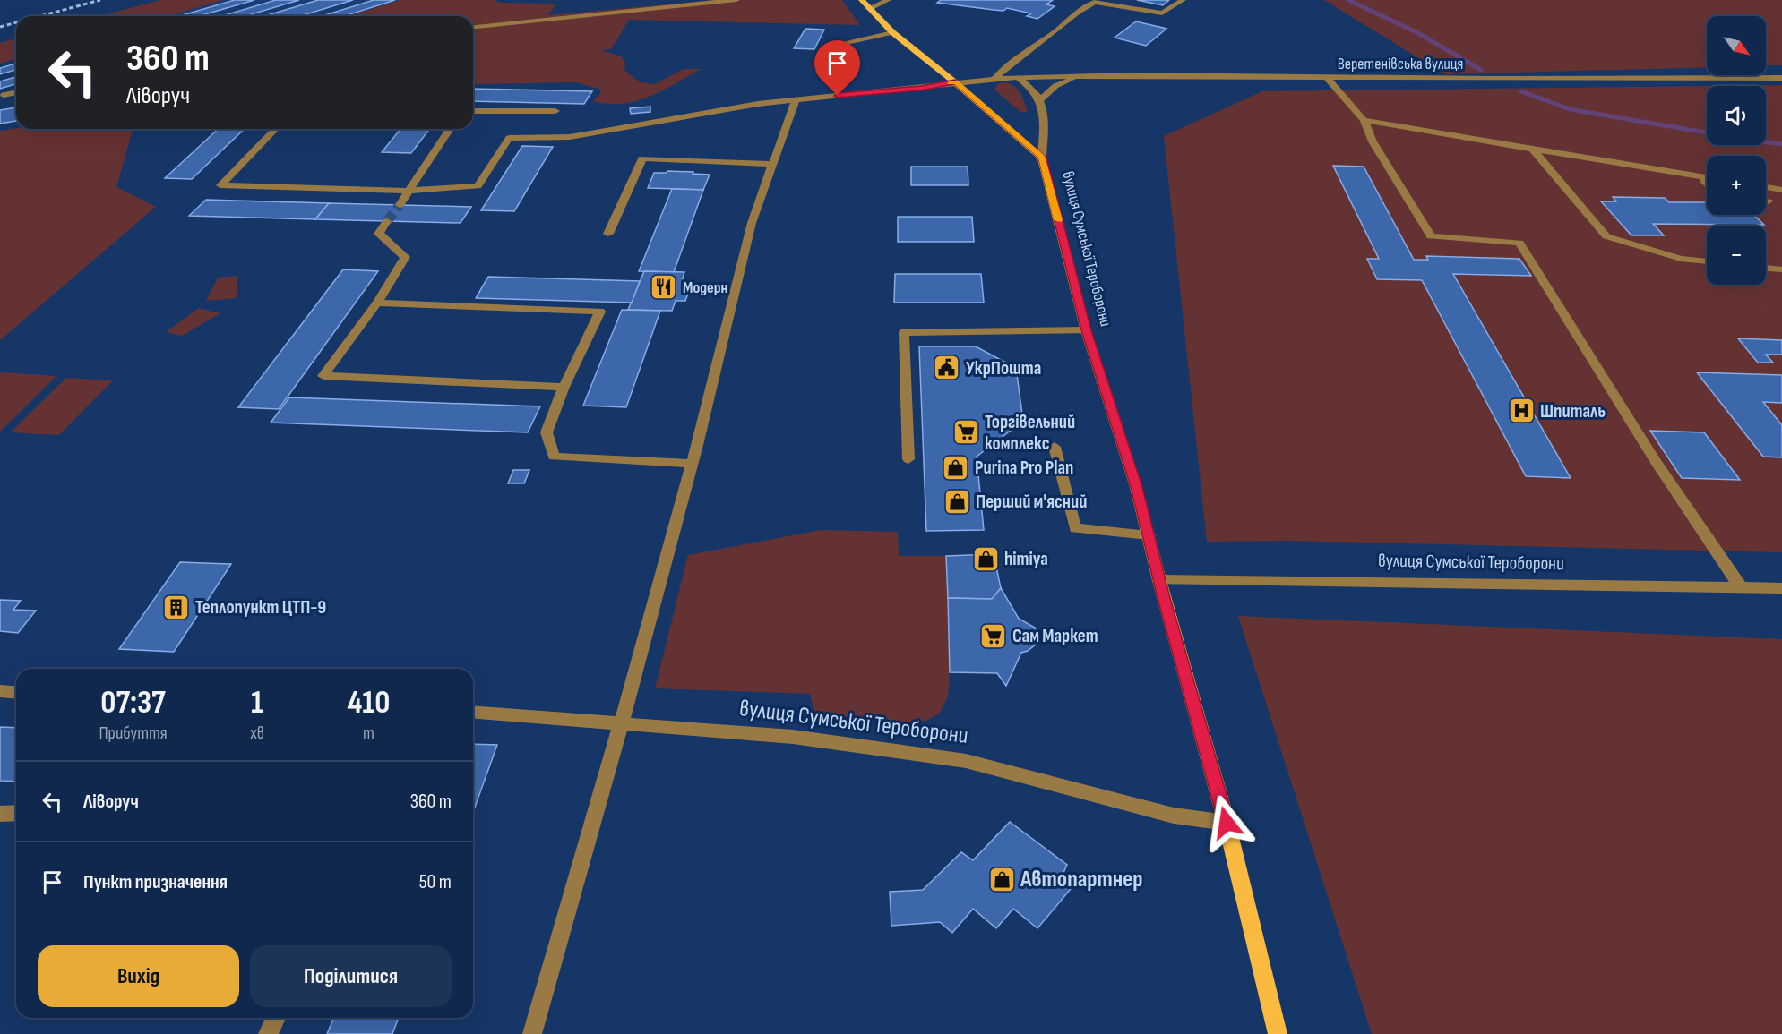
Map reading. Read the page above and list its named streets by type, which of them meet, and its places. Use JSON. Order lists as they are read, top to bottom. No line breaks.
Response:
{"streets":{"main road":["вулиця Сумської Тероборони"],"street":["Веретенівська вулиця"]},"crossings":[["Веретенівська вулиця","вулиця Сумської Тероборони"]],"places":{"restaurant":["Модерн"],"public building":["УкрПошта"],"hospital":["Шпиталь"],"supermarket":["Торгівельний комплекс","Сам Маркет"],"shop":["Purina Pro Plan","Перший м'ясний","himiya","Автопартнер"],"building":["Теплопункт ЦТП-9"]},"north":"bottom right","page":{"map_buttons":["+","−"],"turn":["360 m","Ліворуч"],"eta":["07:37","Прибуття","1","хв","410","m"],"list":[{"name":"Ліворуч","value":"360 m"},{"name":"Пункт призначення","value":"50 m"}],"buttons":["Вихід","Поділитися"]}}
